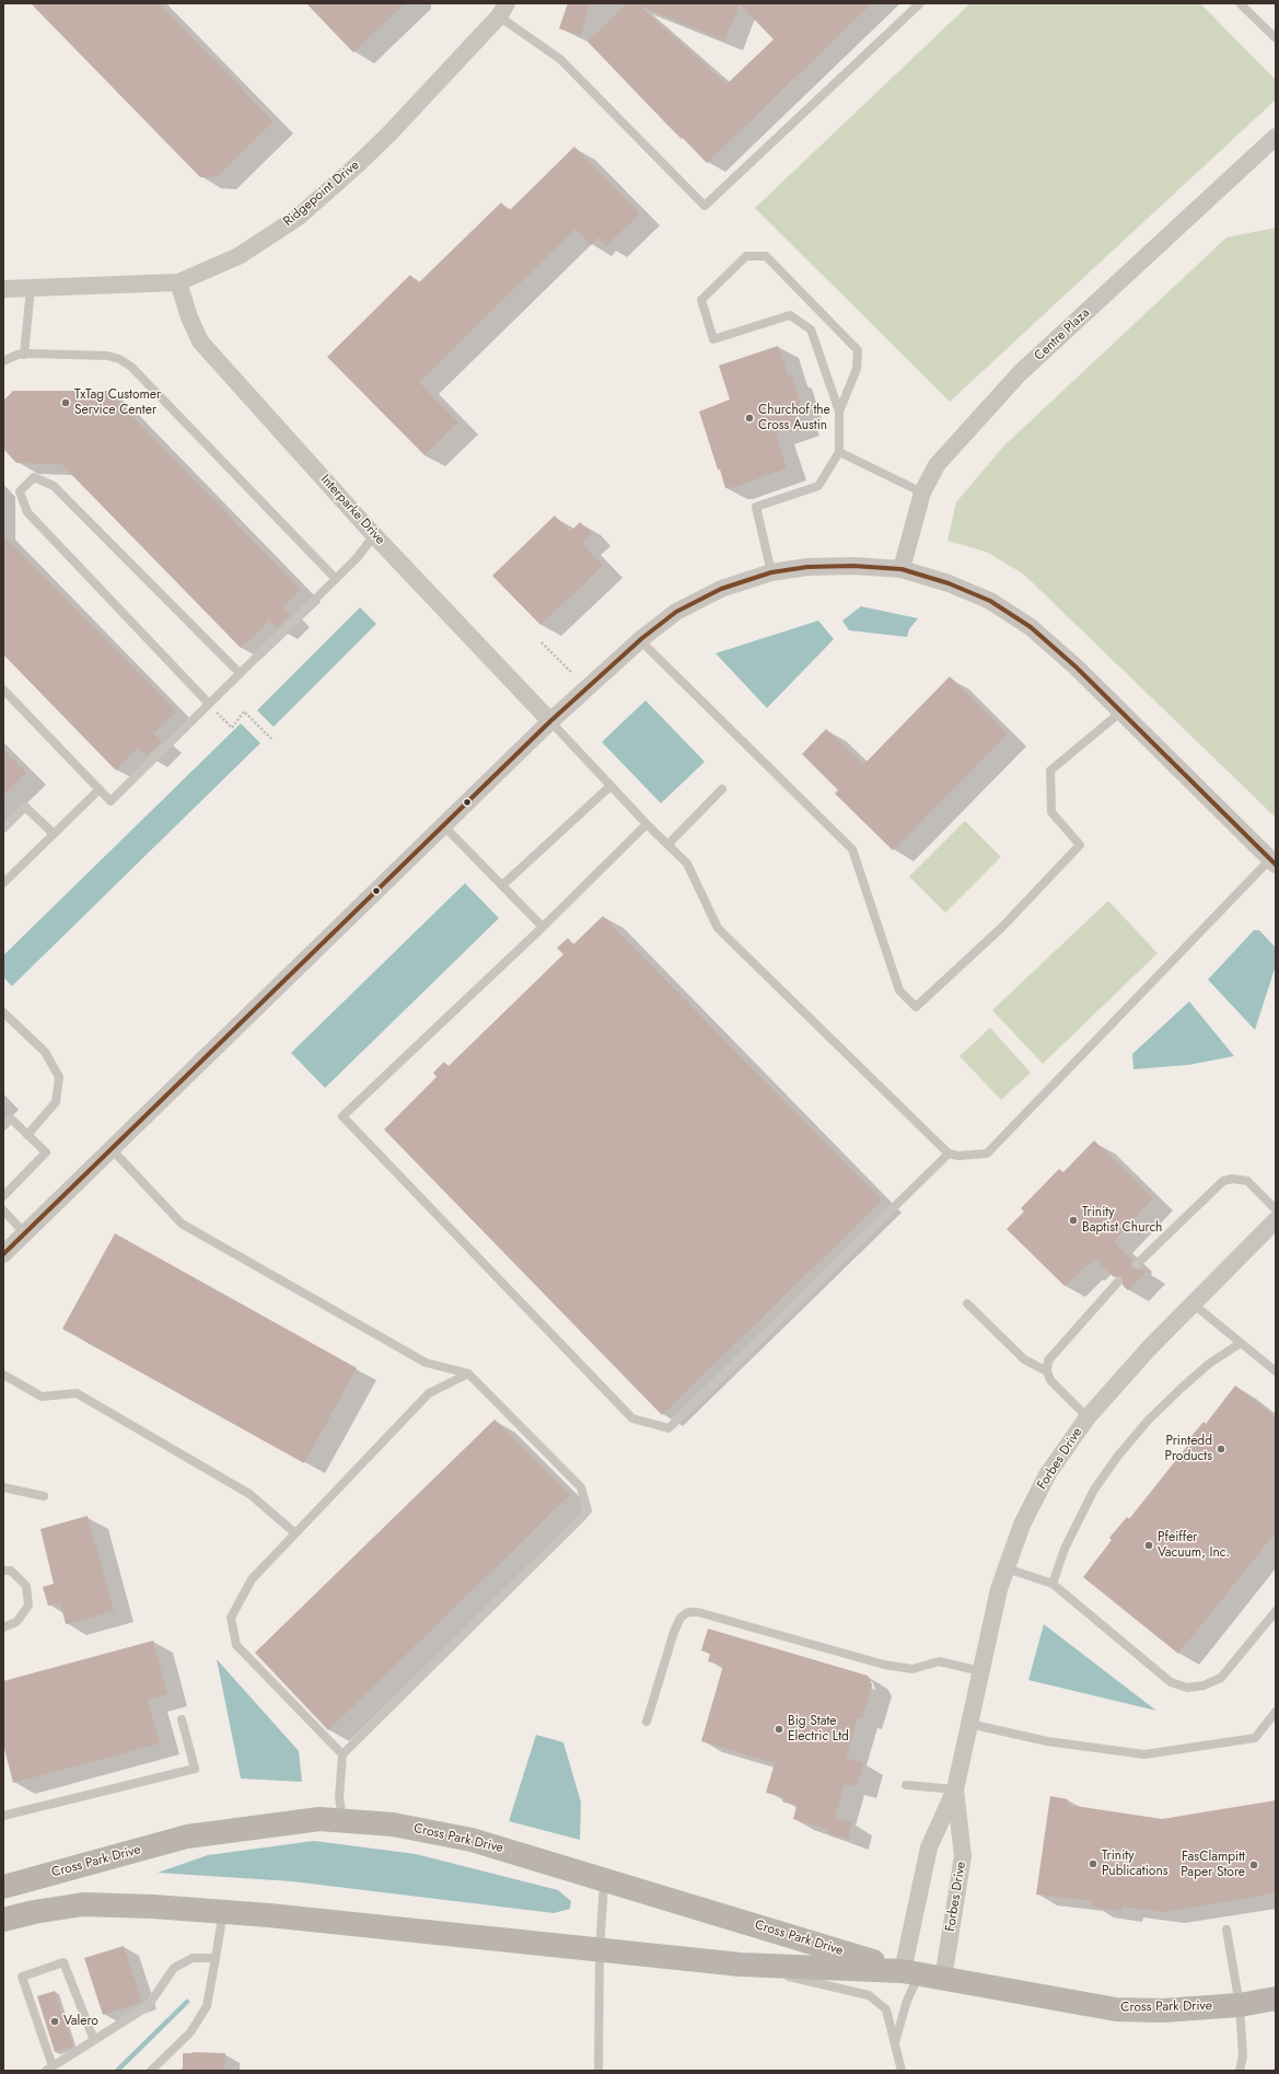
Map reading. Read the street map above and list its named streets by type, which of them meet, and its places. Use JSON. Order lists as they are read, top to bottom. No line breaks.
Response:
{"streets":{"street":["Ridgepoint Drive","Centre Plaza","Interparke Drive","Forbes Drive","Cross Park Drive"]},"crossings":[["Ridgepoint Drive","Interparke Drive"],["Forbes Drive","Cross Park Drive"]],"places":["TxTag Customer Service Center","Churchof the Cross Austin","Trinity Baptist Church","Printedd Products","Pfeiffer Vacuum, Inc.","Big State Electric Ltd","Trinity Publications","FasClampitt Paper Store","Valero"]}
